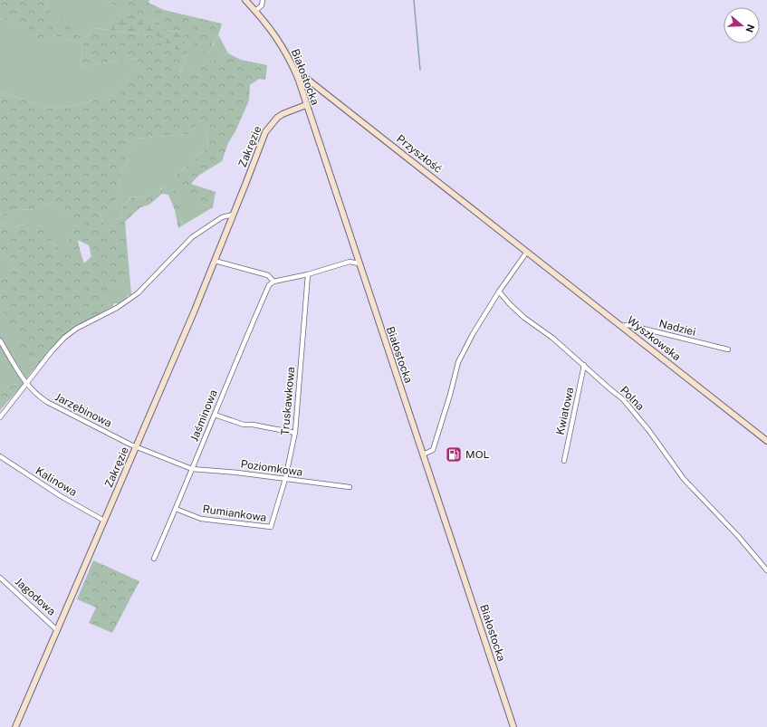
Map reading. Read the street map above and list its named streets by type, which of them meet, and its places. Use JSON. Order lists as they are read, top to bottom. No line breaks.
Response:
{"streets":{"street":["Białostocka","Zakręzie","Przyszłość","Nadziei","Wyszkowska","Polna","Truskawkowa","Jarzębinowa","Kwiatowa","Jaśminowa","Poziomkowa","Kalinowa","Rumiankowa","Jagodowa"]},"crossings":[["Białostocka","Zakręzie"],["Białostocka","Przyszłość"],["Zakręzie","Jarzębinowa"],["Zakręzie","Kalinowa"],["Zakręzie","Jagodowa"],["Przyszłość","Wyszkowska"],["Nadziei","Wyszkowska"],["Polna","Kwiatowa"],["Truskawkowa","Poziomkowa"],["Truskawkowa","Rumiankowa"],["Jarzębinowa","Jaśminowa"],["Jarzębinowa","Poziomkowa"],["Jaśminowa","Poziomkowa"],["Jaśminowa","Rumiankowa"]],"places":{"fuel station":["MOL"]},"north":"right"}
